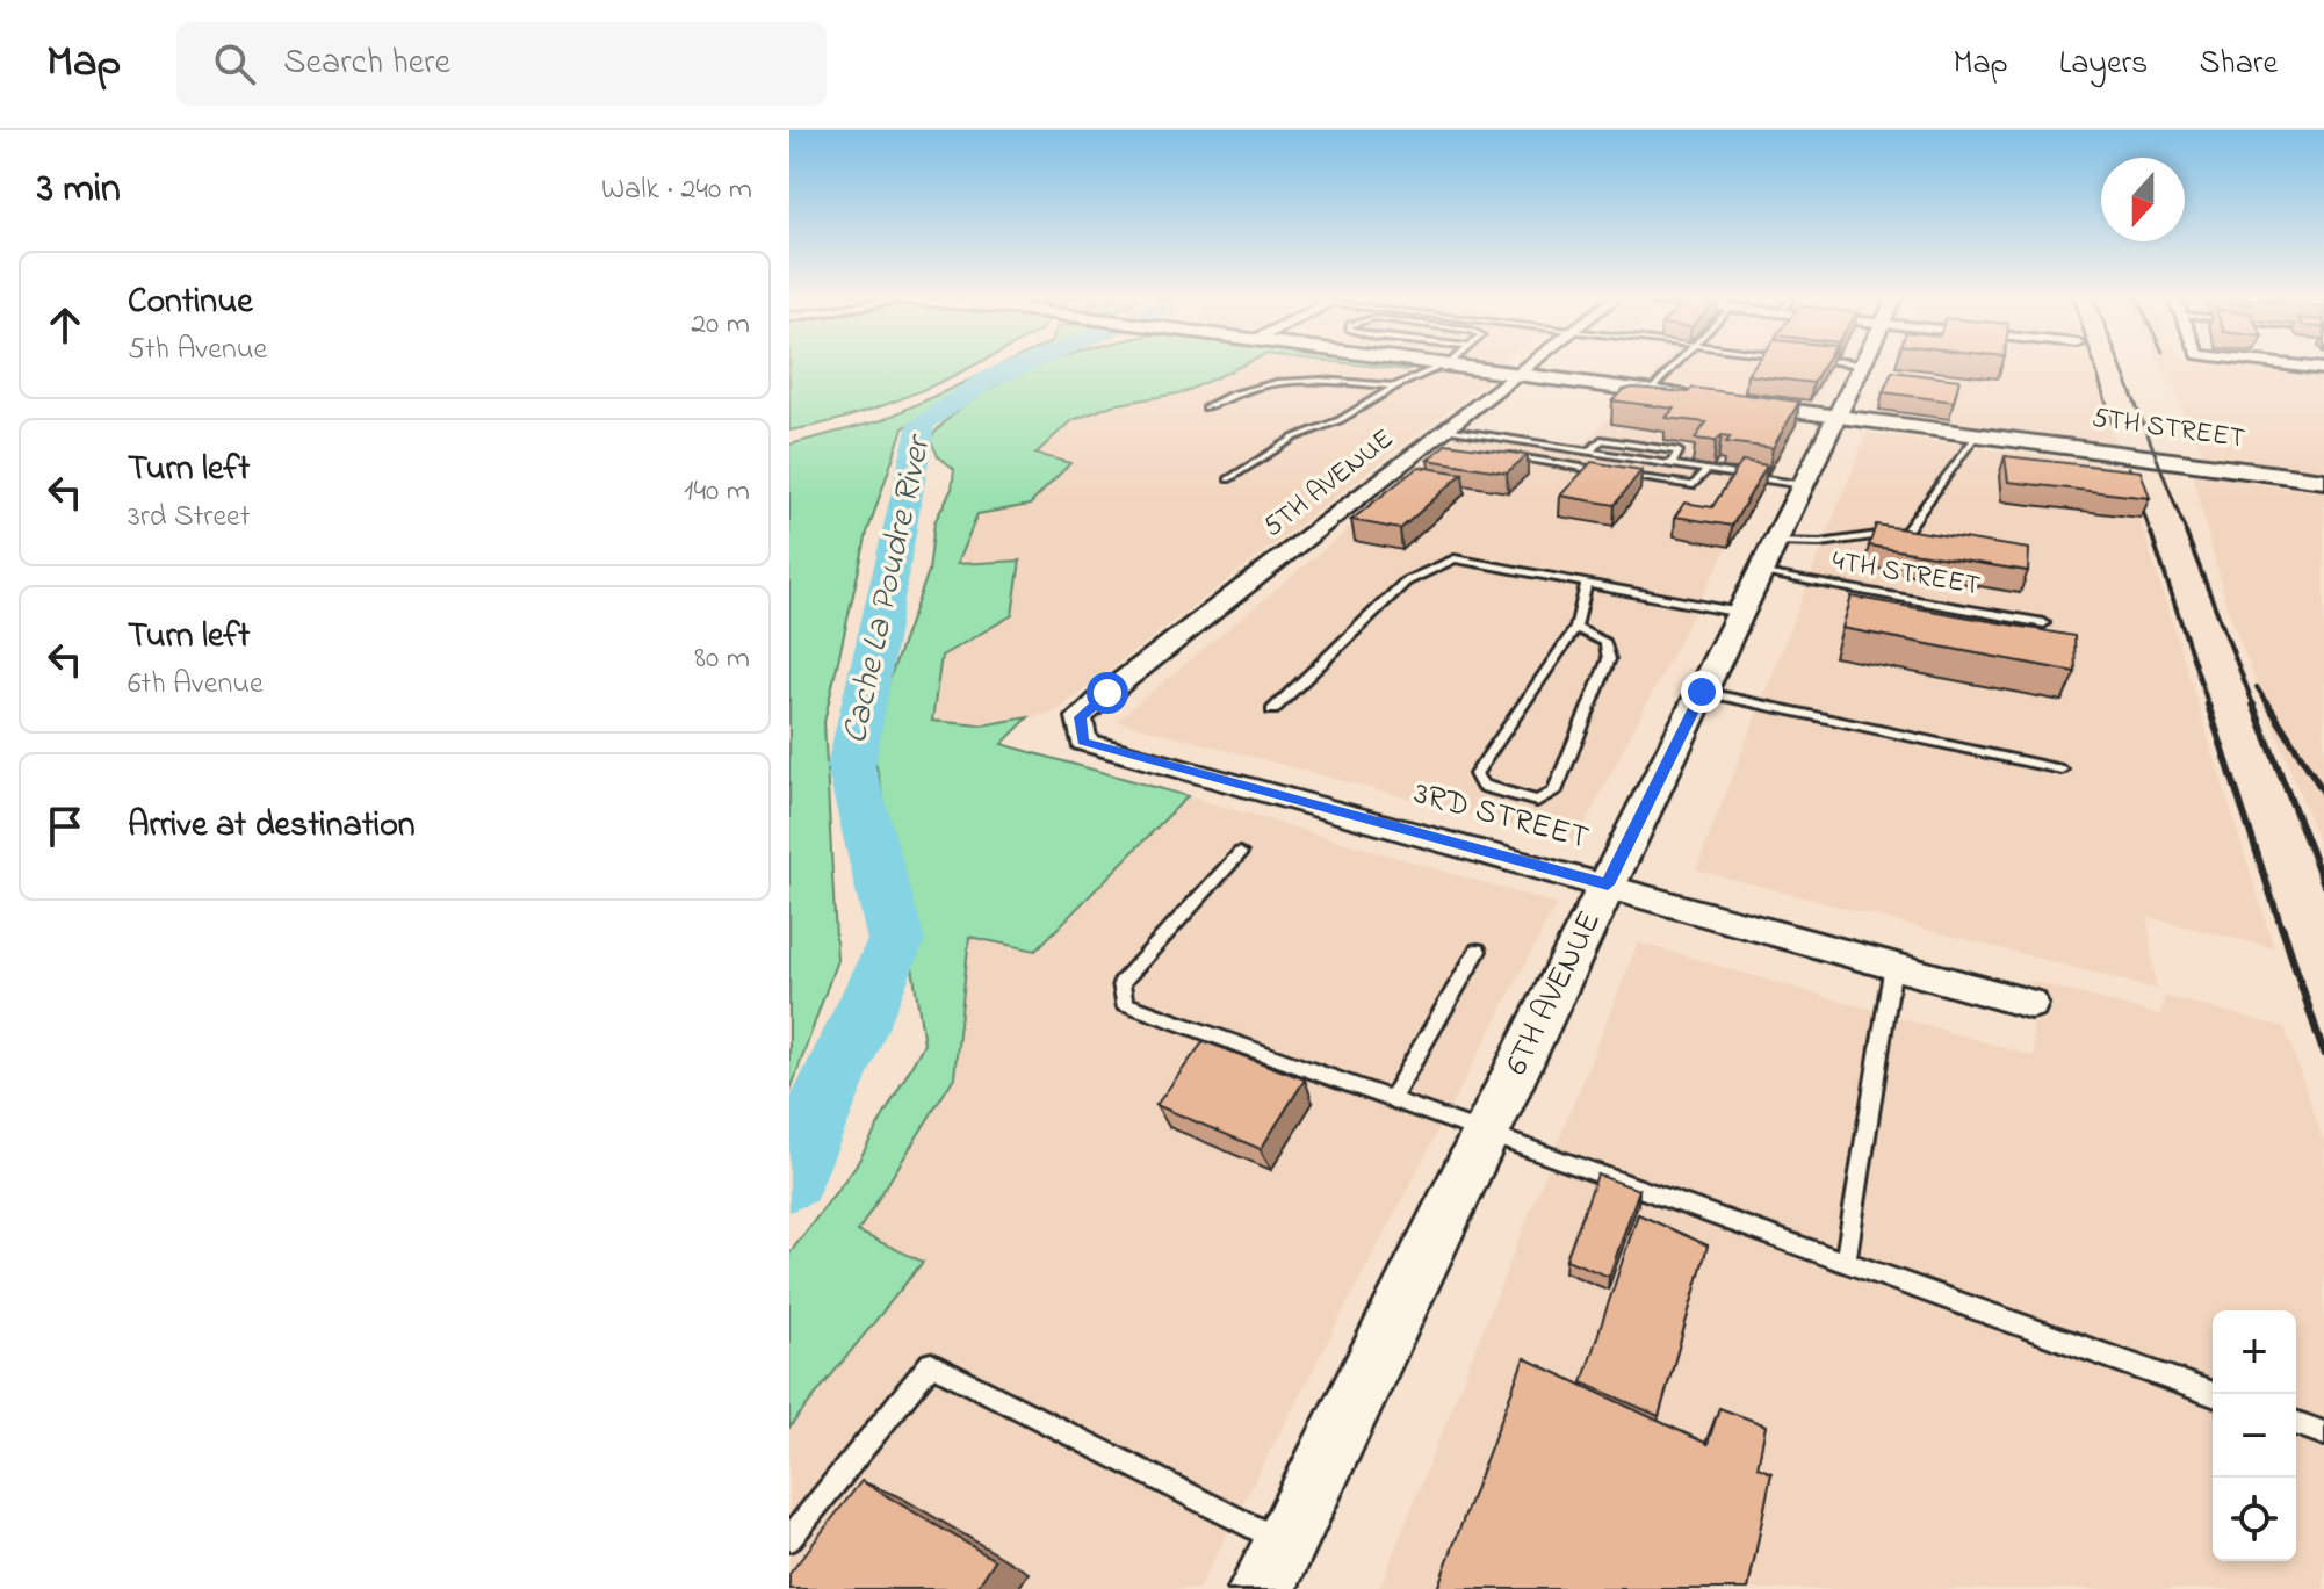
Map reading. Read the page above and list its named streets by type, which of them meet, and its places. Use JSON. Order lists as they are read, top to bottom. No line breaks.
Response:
{"streets":{"main road":["5TH STREET"],"street":["5TH AVENUE","3RD STREET","6TH AVENUE"],"lane":["4TH STREET"]},"crossings":[["5TH STREET","5TH AVENUE"],["5TH STREET","6TH AVENUE"],["5TH AVENUE","3RD STREET"],["4TH STREET","6TH AVENUE"],["3RD STREET","6TH AVENUE"]],"water":["Cache La Poudre River"],"north":"bottom","page":{"header":"Map","search":"Search here","nav":["Map","Layers","Share"],"heading":["3 min","Walk · 240 m"],"list":[["Continue","5th Avenue","20 m"],["Turn left","3rd Street","140 m"],["Turn left","6th Avenue","80 m"],"Arrive at destination"],"map_buttons":["+","−"]}}
